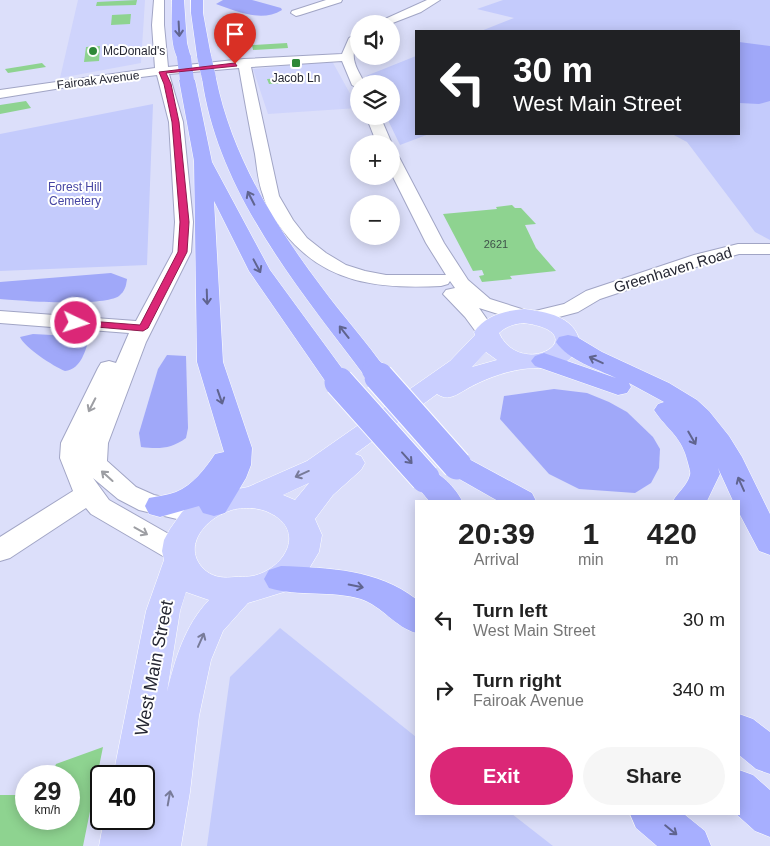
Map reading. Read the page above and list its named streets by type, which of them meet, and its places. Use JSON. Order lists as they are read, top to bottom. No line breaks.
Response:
{"streets":{"main road":["Greenhaven Road","West Main Street"],"street":["Fairoak Avenue"]},"parks":["Forest Hill Cemetery"],"places":{"other":["McDonald's"],"transit":["Jacob Ln"]},"house_numbers":["2621"],"page":{"map_buttons":["+","−"],"turn":["30 m","West Main Street"],"eta":["20:39","Arrival","1","min","420","m"],"list":[{"name":"Turn left","note":"West Main Street","value":"30 m"},{"name":"Turn right","note":"Fairoak Avenue","value":"340 m"}],"buttons":["Exit","Share"],"speed":"29 km/h","limit":"40"}}
